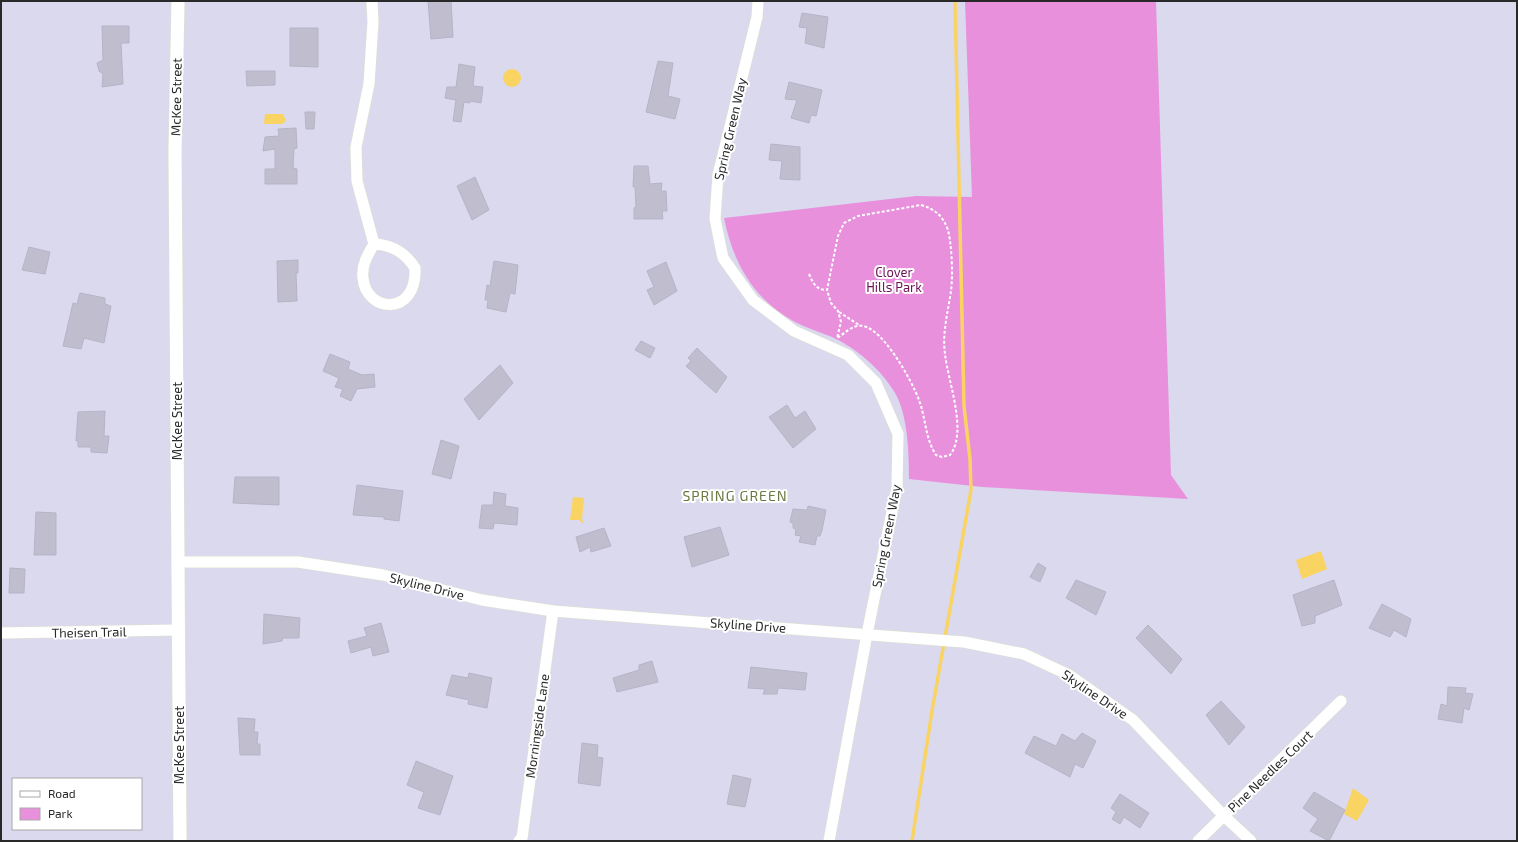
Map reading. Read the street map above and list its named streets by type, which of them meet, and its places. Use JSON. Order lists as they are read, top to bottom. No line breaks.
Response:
{"streets":{"street":["McKee Street","Spring Green Way","Skyline Drive","Theisen Trail","Morningside Lane","Pine Needles Court"]},"crossings":[["McKee Street","Skyline Drive"],["McKee Street","Theisen Trail"],["Spring Green Way","Skyline Drive"],["Skyline Drive","Morningside Lane"],["Skyline Drive","Pine Needles Court"]],"districts":["SPRING GREEN"],"parks":["Clover Hills Park"],"legend":["Road","Park"]}
